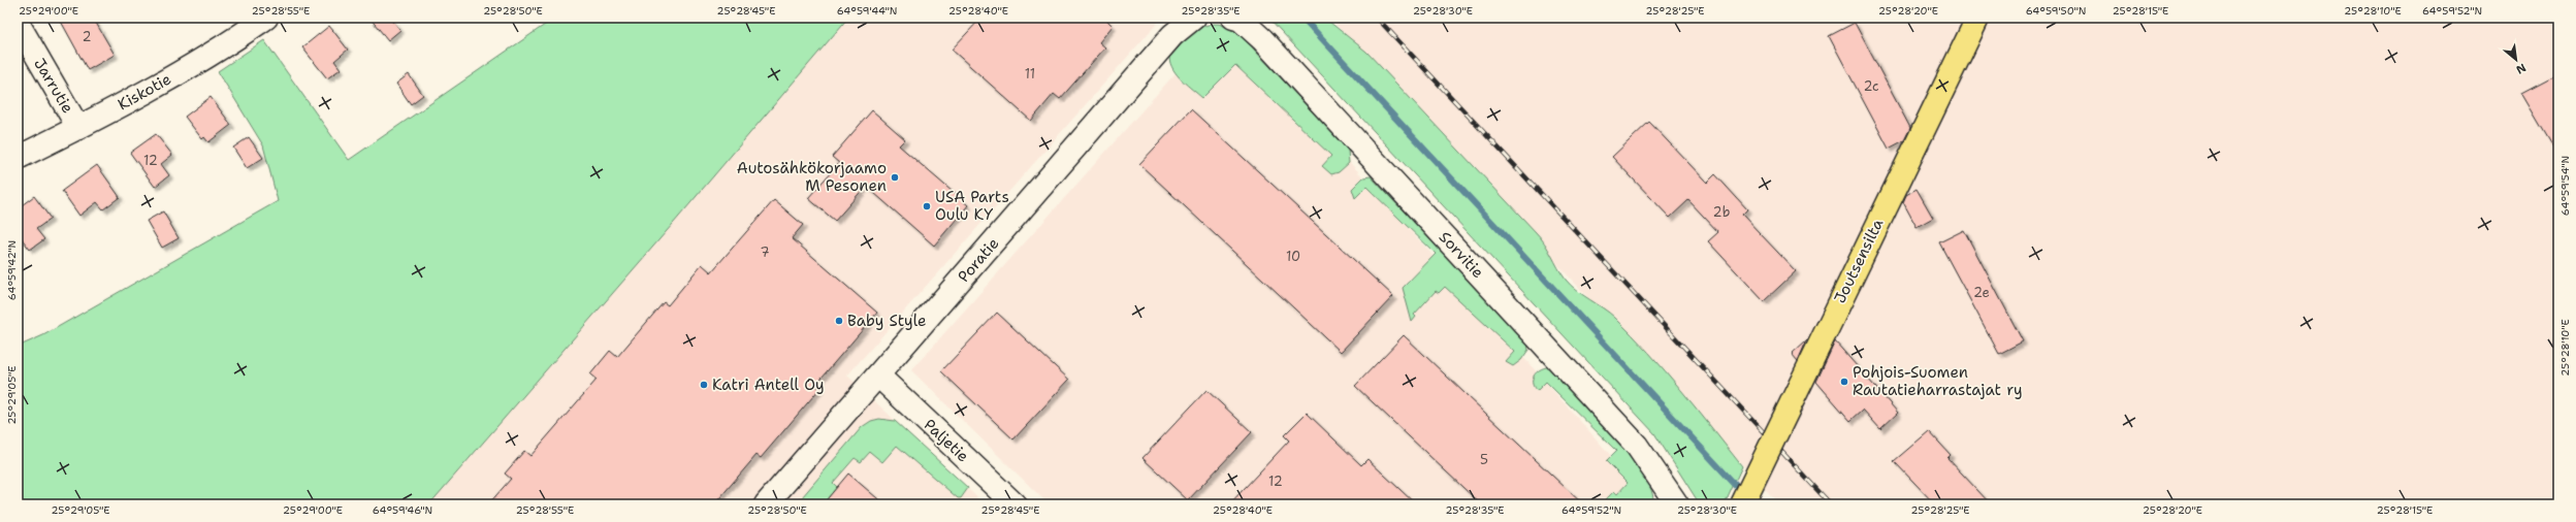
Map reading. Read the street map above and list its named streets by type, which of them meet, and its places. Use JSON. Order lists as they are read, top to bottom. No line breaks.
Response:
{"streets":{"main road":["Joutsensilta"],"street":["Jarrutie","Kiskotie","Sorvitie","Poratie","Paljetie"]},"crossings":[["Jarrutie","Kiskotie"],["Poratie","Paljetie"]],"places":["Autosähkökorjaamo M Pesonen","USA Parts Oulu KY","Baby Style","Pohjois-Suomen Rautatieharrastajat ry","Katri Antell Oy"],"house_numbers":["2","11","2c","12","2b","7","10","2e","5","12"],"north":"bottom right","coordinates":["25°29'00\"E","25°28'55\"E","25°28'50\"E","25°28'45\"E","64°59'44\"N","25°28'40\"E","25°28'35\"E","25°28'30\"E","25°28'25\"E","25°28'20\"E","64°59'50\"N","25°28'15\"E","25°28'10\"E","64°59'52\"N","64°59'54\"N","64°59'42\"N","25°29'05\"E","64°59'46\"N"]}
